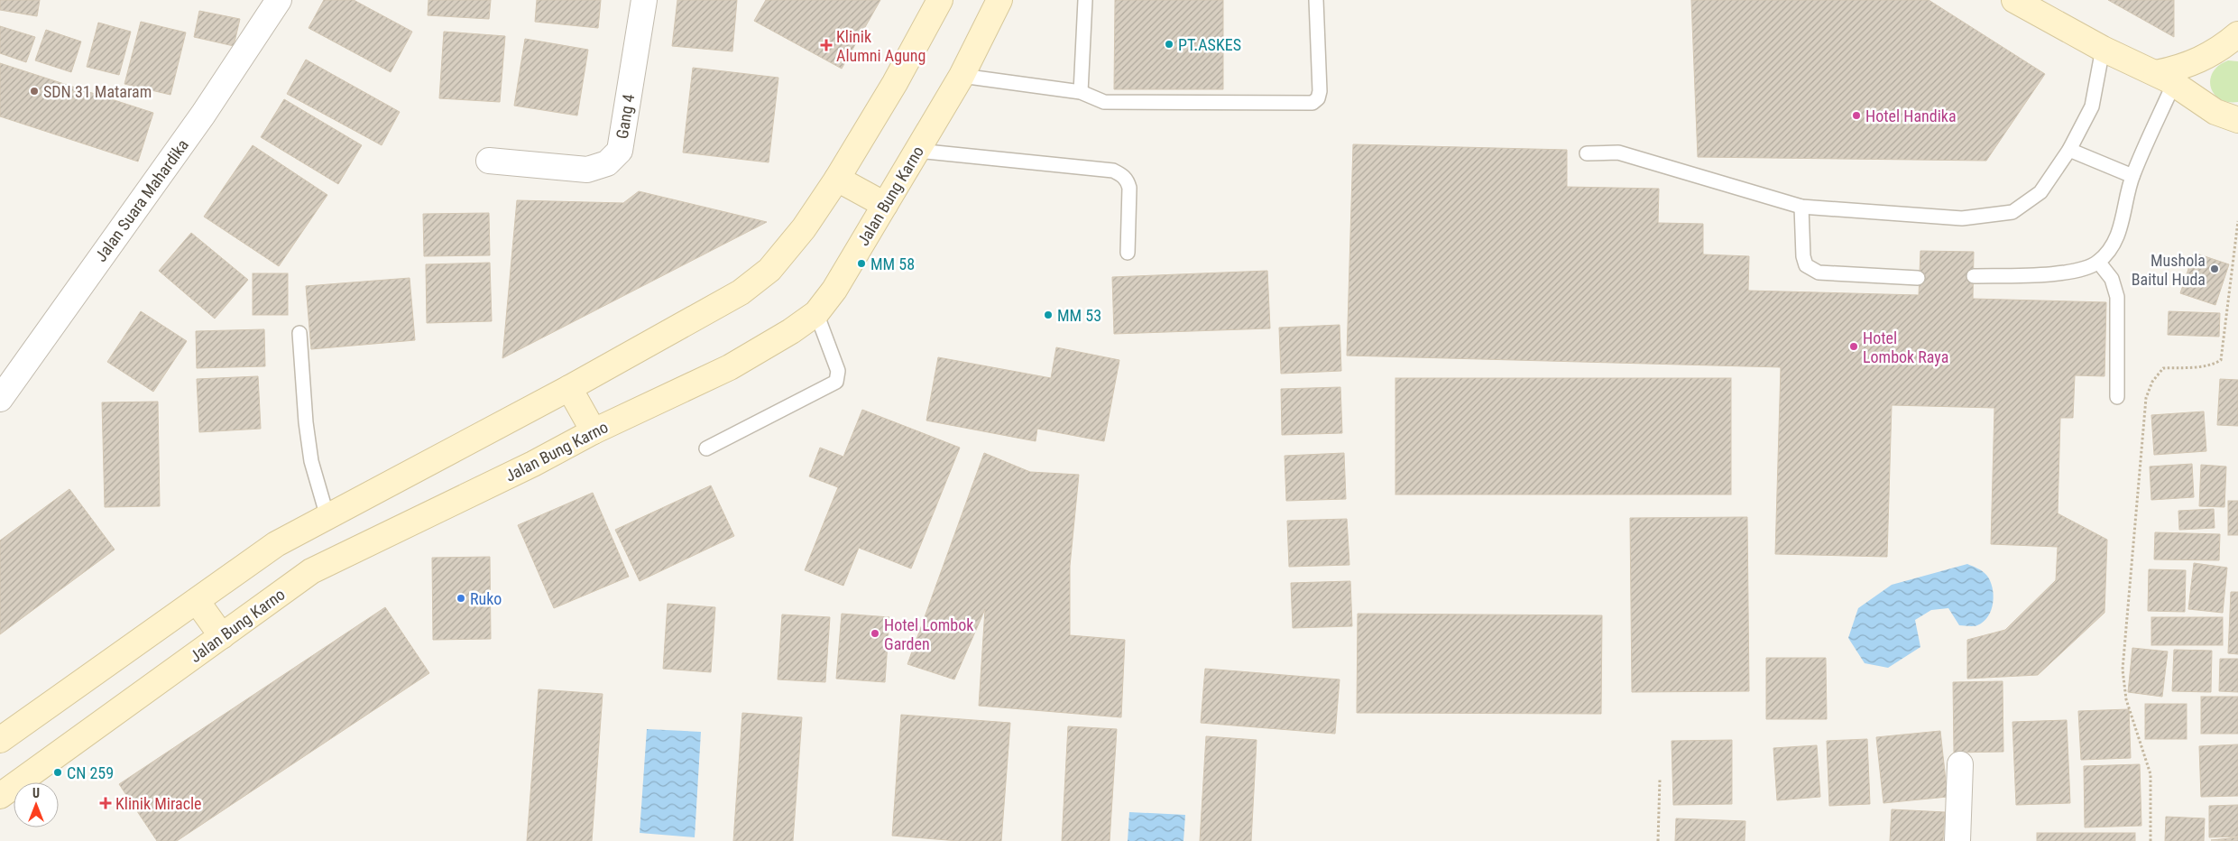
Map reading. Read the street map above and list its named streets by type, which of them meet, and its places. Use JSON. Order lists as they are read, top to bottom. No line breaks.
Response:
{"streets":{"main road":["Jalan Bung Karno"],"street":["Gang 4","Jalan Suara Mahardika"]},"places":{"other":["PT.ASKES","SDN 31 Mataram","Hotel Handika","MM 58","Mushola Baitul Huda","MM 53","Hotel Lombok Raya","Ruko","Hotel Lombok Garden","CN 259"],"health":["Klinik Alumni Agung","Klinik Miracle"]},"north":"top"}
